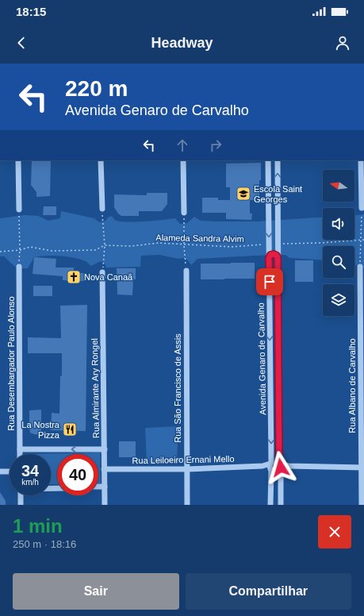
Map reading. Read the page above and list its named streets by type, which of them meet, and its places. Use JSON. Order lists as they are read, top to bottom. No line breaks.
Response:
{"streets":{"street":["Avenida Genaro de Carvalho","Rua Desembargador Paulo Alonso","Rua Albano de Carvalho","Rua Almirante Ary Rongel","Rua São Francisco de Assis","Rua Leiloeiro Ernani Mello"],"path":["Alameda Sandra Alvim"]},"crossings":[["Alameda Sandra Alvim","Avenida Genaro de Carvalho"],["Avenida Genaro de Carvalho","Rua Leiloeiro Ernani Mello"],["Rua Almirante Ary Rongel","Rua Leiloeiro Ernani Mello"],["Rua São Francisco de Assis","Rua Leiloeiro Ernani Mello"]],"places":{"school or university":["Escola Saint Georges"],"church":["Nova Canaã"],"restaurant":["La Nostra Pizza"]},"north":"left","page":{"status":"18:15","header":"Headway","turn":["220 m","Avenida Genaro de Carvalho"],"speed":"34 km/h","limit":"40","heading":["1 min","250 m · 18:16"],"buttons":["Sair","Compartilhar"]}}
